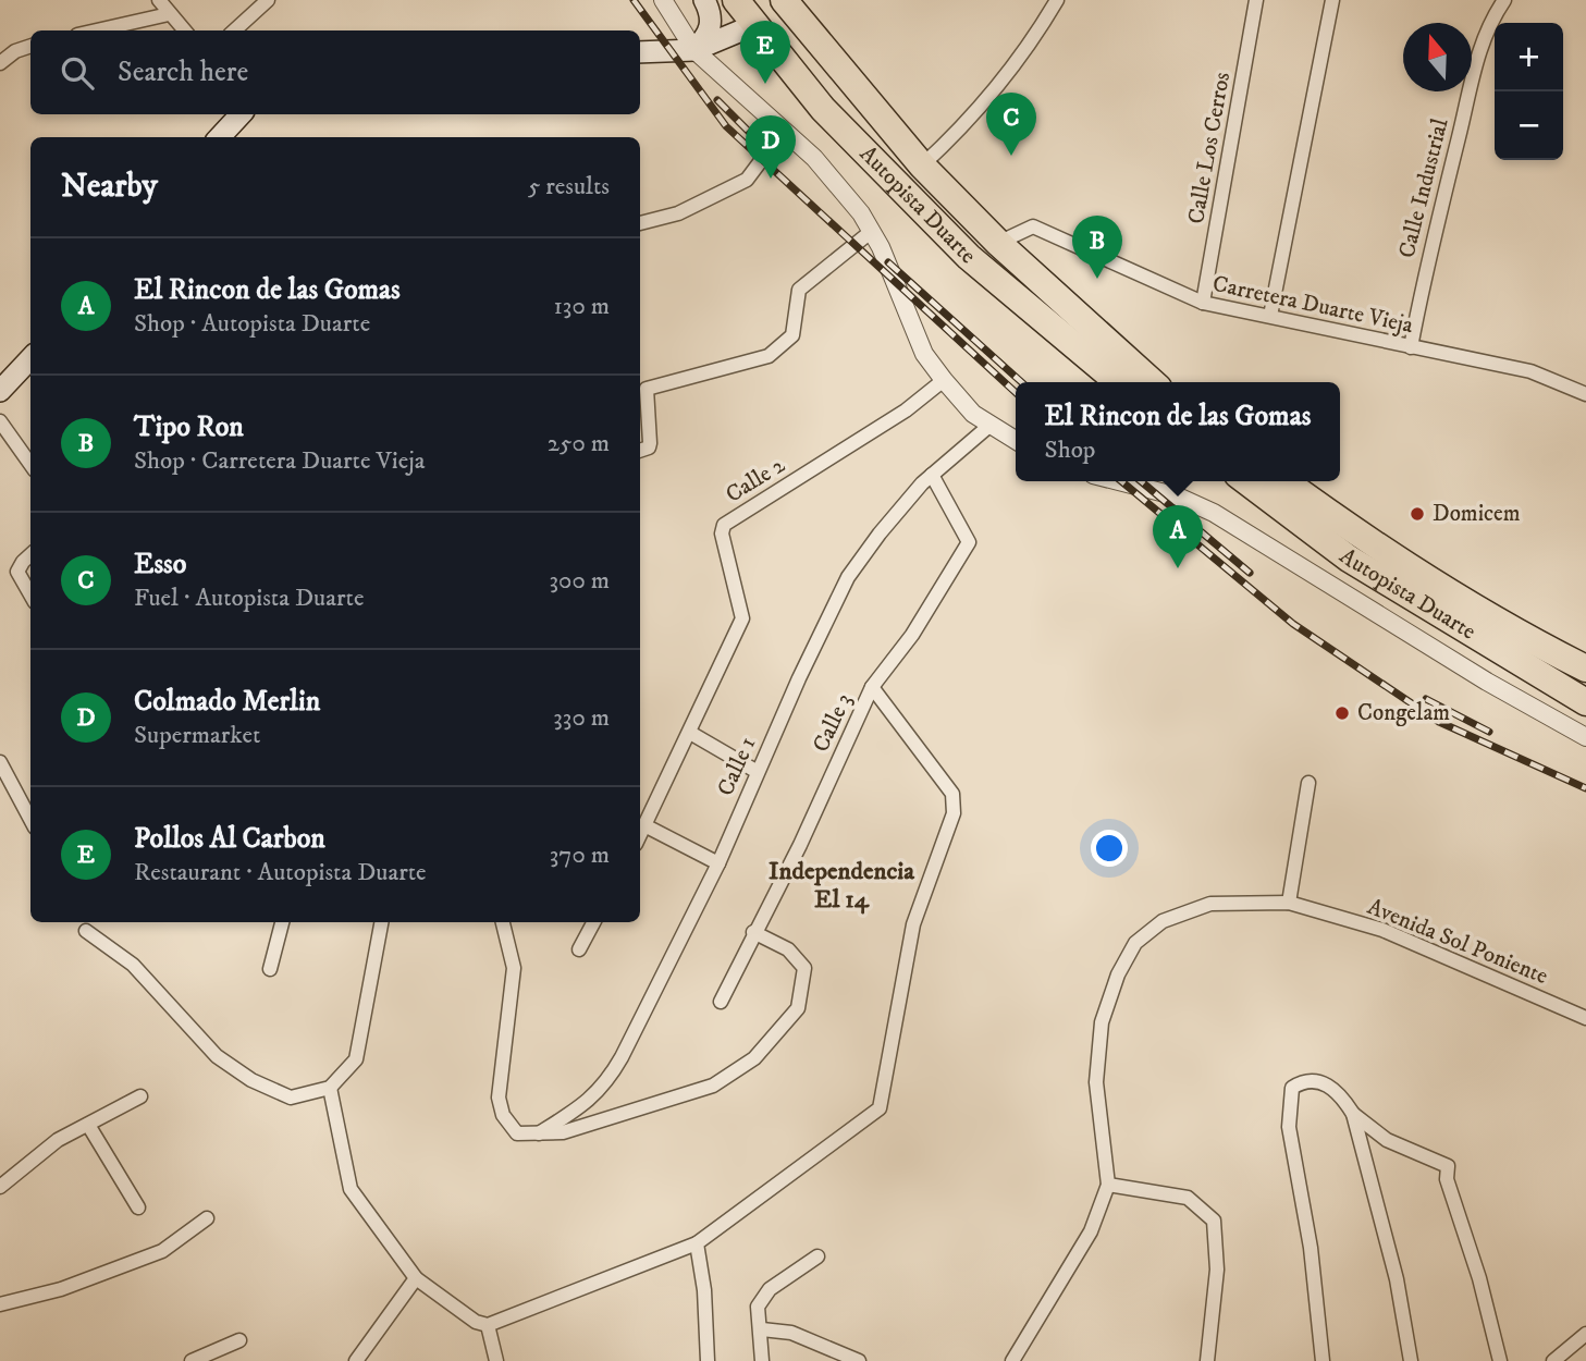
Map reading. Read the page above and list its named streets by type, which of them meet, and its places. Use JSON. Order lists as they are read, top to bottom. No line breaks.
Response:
{"streets":{"highway":["Autopista Duarte"],"street":["Calle Los Cerros","Calle Industrial","Carretera Duarte Vieja","Calle 2","Calle 3","Calle 1","Avenida Sol Poniente"]},"crossings":[["Calle Los Cerros","Carretera Duarte Vieja"],["Calle Industrial","Carretera Duarte Vieja"],["Autopista Duarte","Carretera Duarte Vieja"],["Calle 3","Calle 1"]],"districts":["Independencia El 14"],"places":["Domicem","Congelam"],"north":"top","page":{"pins":["E","C","D","B","A"],"map_buttons":["+","−"],"search":"Search here","heading":["Nearby","5 results"],"list":[{"mark":"A","name":"El Rincon de las Gomas","note":"Shop · Autopista Duarte","value":"130 m"},{"mark":"B","name":"Tipo Ron","note":"Shop · Carretera Duarte Vieja","value":"250 m"},{"mark":"C","name":"Esso","note":"Fuel · Autopista Duarte","value":"300 m"},{"mark":"D","name":"Colmado Merlin","note":"Supermarket","value":"330 m"},{"mark":"E","name":"Pollos Al Carbon","note":"Restaurant · Autopista Duarte","value":"370 m"}],"popup":["El Rincon de las Gomas","Shop"]}}
